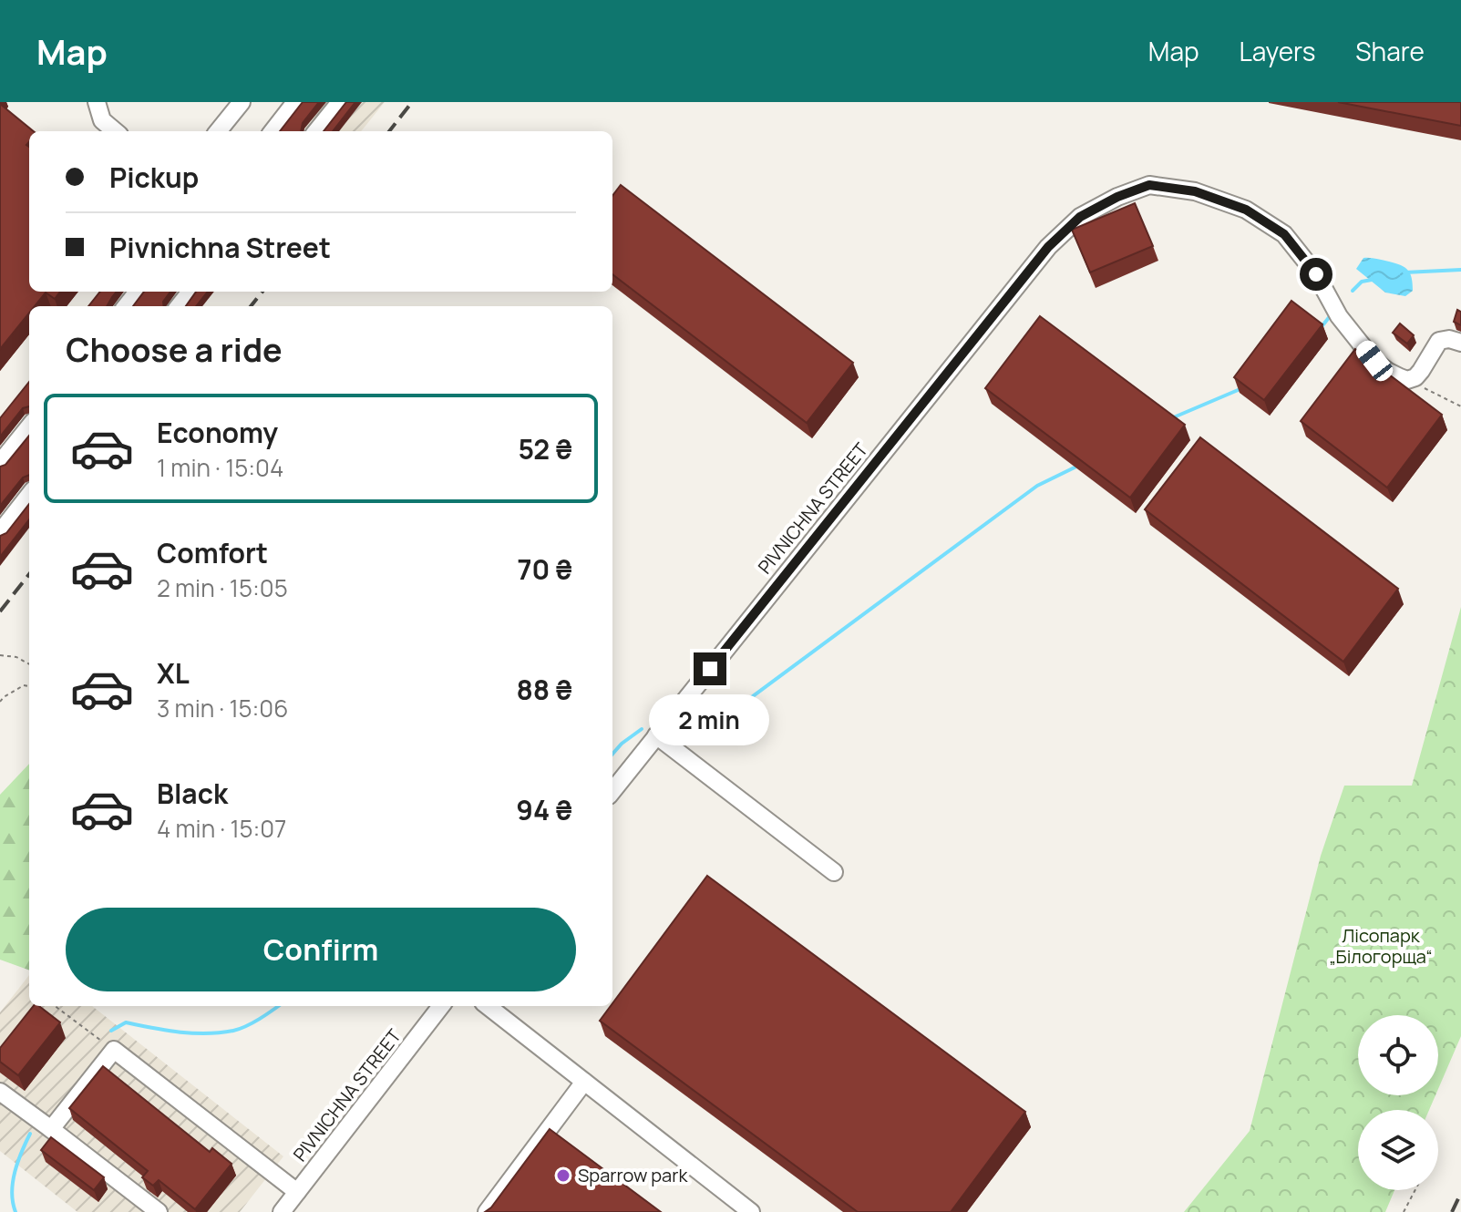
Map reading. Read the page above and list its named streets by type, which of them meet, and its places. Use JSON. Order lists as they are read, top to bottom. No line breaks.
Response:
{"streets":{"street":["PIVNICHNA STREET"]},"parks":["Лісопарк „Білогорща“"],"places":["Sparrow park"],"page":{"header":"Map","nav":["Map","Layers","Share"],"banner":["Pickup","Pivnichna Street"],"heading":"Choose a ride","list":[{"name":"Economy","note":"1 min · 15:04","value":"52 ₴"},{"name":"Comfort","note":"2 min · 15:05","value":"70 ₴"},{"name":"XL","note":"3 min · 15:06","value":"88 ₴"},{"name":"Black","note":"4 min · 15:07","value":"94 ₴"}],"bubble":"2 min","buttons":"Confirm"}}
